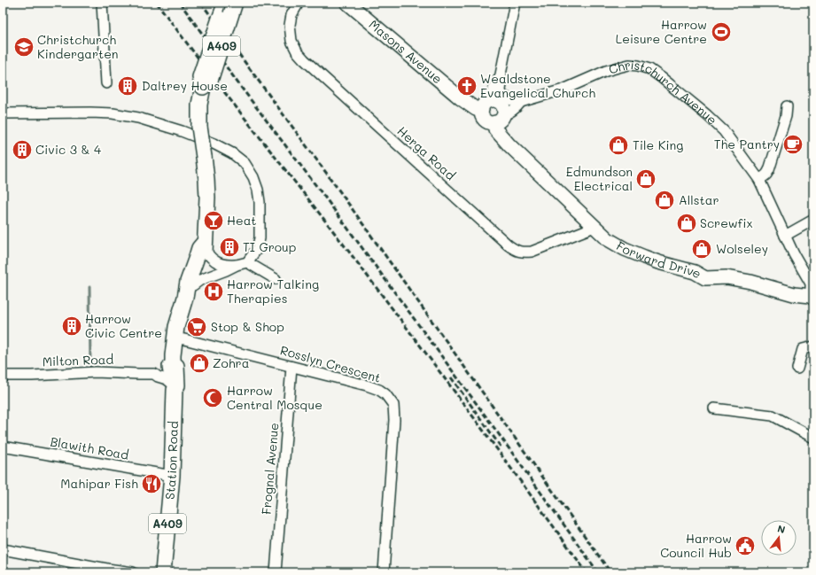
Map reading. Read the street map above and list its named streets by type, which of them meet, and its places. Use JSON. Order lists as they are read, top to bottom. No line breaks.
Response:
{"streets":{"main road":["A409","Station Road"],"street":["Masons Avenue","Christchurch Avenue","Herga Road","Forward Drive","Milton Road","Rosslyn Crescent","Blawith Road","Frognal Avenue"]},"crossings":[["A409","Station Road"],["Christchurch Avenue","Forward Drive"],["Herga Road","Forward Drive"],["Milton Road","Station Road"],["Rosslyn Crescent","Station Road"],["Rosslyn Crescent","Frognal Avenue"],["Blawith Road","Station Road"]],"places":{"sports":["Harrow Leisure Centre"],"school or university":["Christchurch Kindergarten"],"building":["Daltrey House","Civic 3 & 4","TI Group","Harrow Civic Centre"],"church":["Wealdstone Evangelical Church"],"cafe":["The Pantry"],"shop":["Tile King","Edmundson Electrical","Allstar","Screwfix","Wolseley","Zohra"],"bar":["Heat"],"hospital":["Harrow Talking Therapies"],"supermarket":["Stop & Shop"],"mosque":["Harrow Central Mosque"],"restaurant":["Mahipar Fish"],"public building":["Harrow Council Hub"]},"north":"top"}
